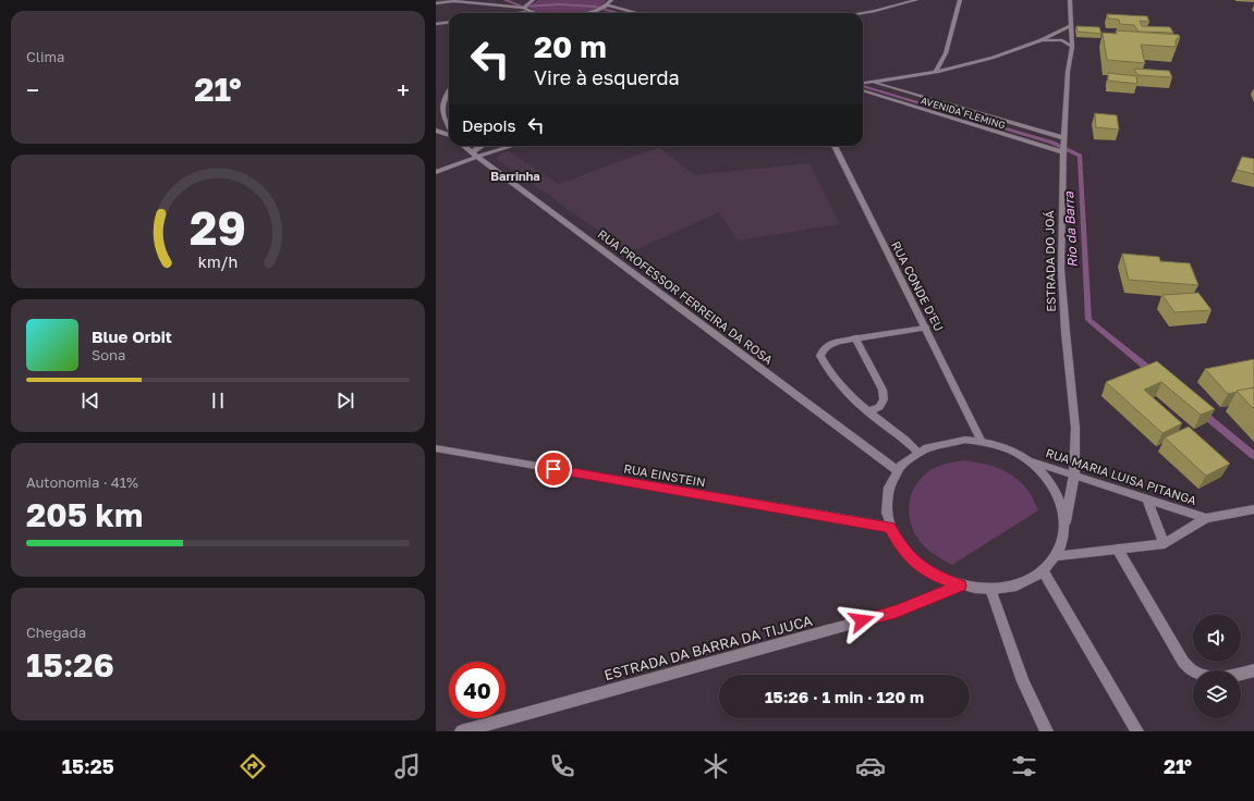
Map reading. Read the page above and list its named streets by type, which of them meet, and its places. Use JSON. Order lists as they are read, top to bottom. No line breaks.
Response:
{"streets":{"street":["AVENIDA FLEMING","ESTRADA DO JOÁ","RUA CONDE D'EU","RUA PROFESSOR FERREIRA DA ROSA","RUA EINSTEIN","RUA MARIA LUISA PITANGA","ESTRADA DA BARRA DA TIJUCA"]},"crossings":[["AVENIDA FLEMING","ESTRADA DO JOÁ"],["ESTRADA DO JOÁ","RUA MARIA LUISA PITANGA"]],"districts":["Barrinha"],"water":["Rio da Barra"],"page":{"tile":["Clima",["Autonomia · 41%","205 km"],["Chegada","15:26"]],"turn":["20 m","Vire à esquerda"],"heat":["−","21°","+"],"then":"Depois","song":["Blue Orbit","Sona"],"limit":"40","trip":"15:26 · 1 min · 120 m","tabs":["15:25","21°"],"gauge":["29","km/h"]}}
